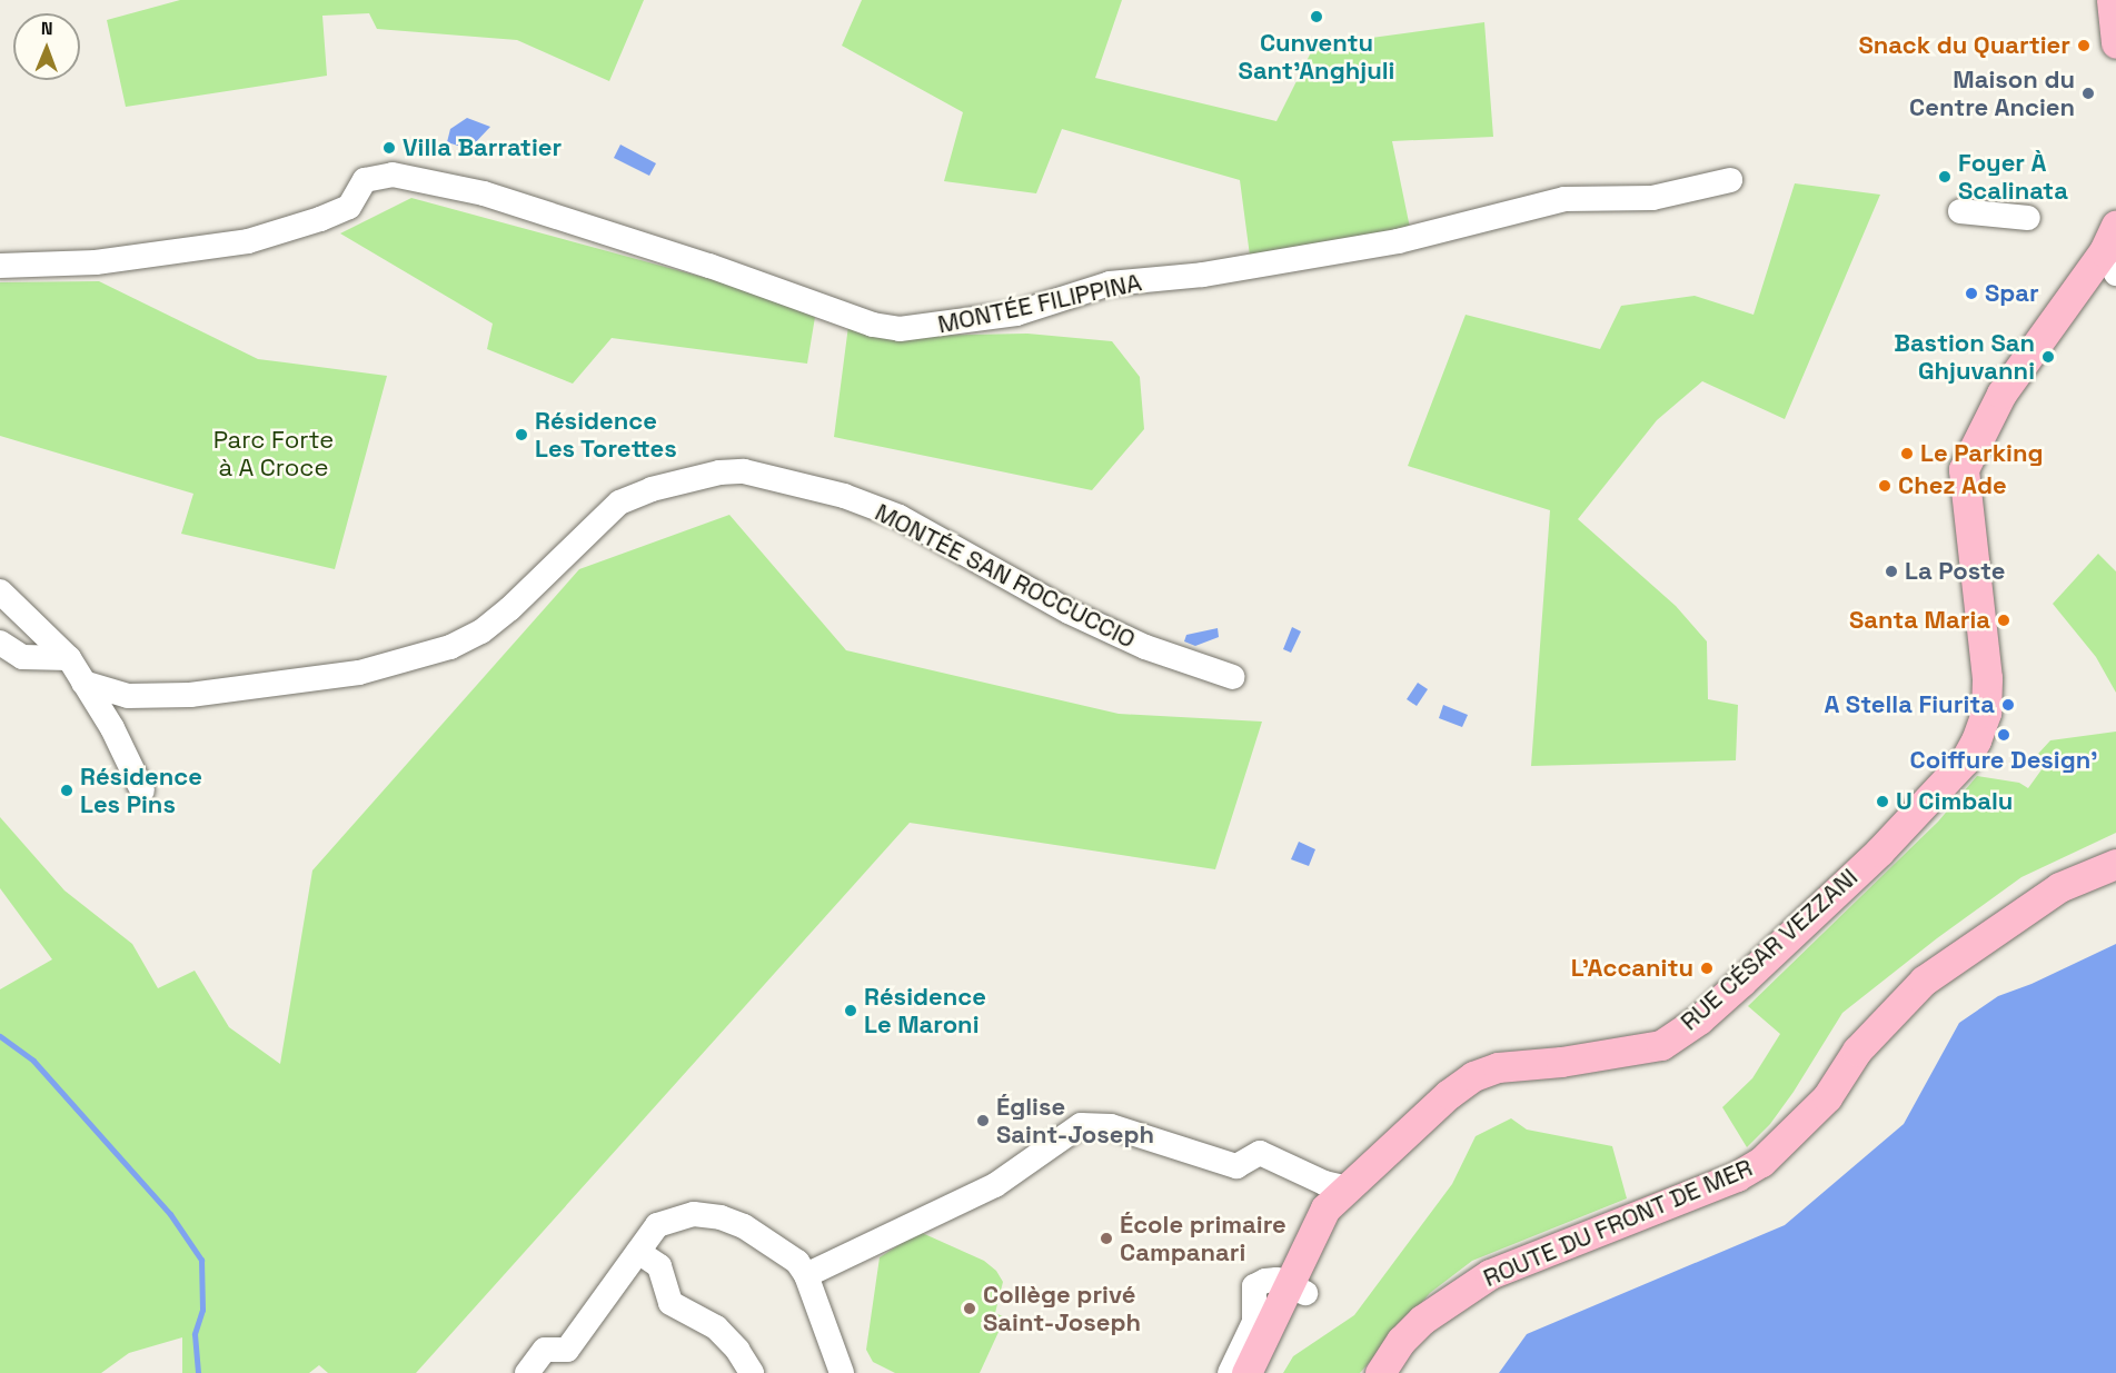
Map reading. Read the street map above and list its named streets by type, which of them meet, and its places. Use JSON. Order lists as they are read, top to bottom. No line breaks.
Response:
{"streets":{"main road":["RUE CÉSAR VEZZANI","ROUTE DU FRONT DE MER"],"street":["MONTÉE FILIPPINA","MONTÉE SAN ROCCUCCIO"]},"parks":["Parc Forte à A Croce"],"places":["Cunventu Sant'Anghjuli","Snack du Quartier","Maison du Centre Ancien","Villa Barratier","Foyer À Scalinata","Spar","Bastion San Ghjuvanni","Résidence Les Torettes","Le Parking","Chez Ade","La Poste","Santa Maria","A Stella Fiurita","Coiffure Design'","Résidence Les Pins","U Cimbalu","L'Accanitu","Résidence Le Maroni","Église Saint-Joseph","École primaire Campanari","Collège privé Saint-Joseph"],"north":"top"}
